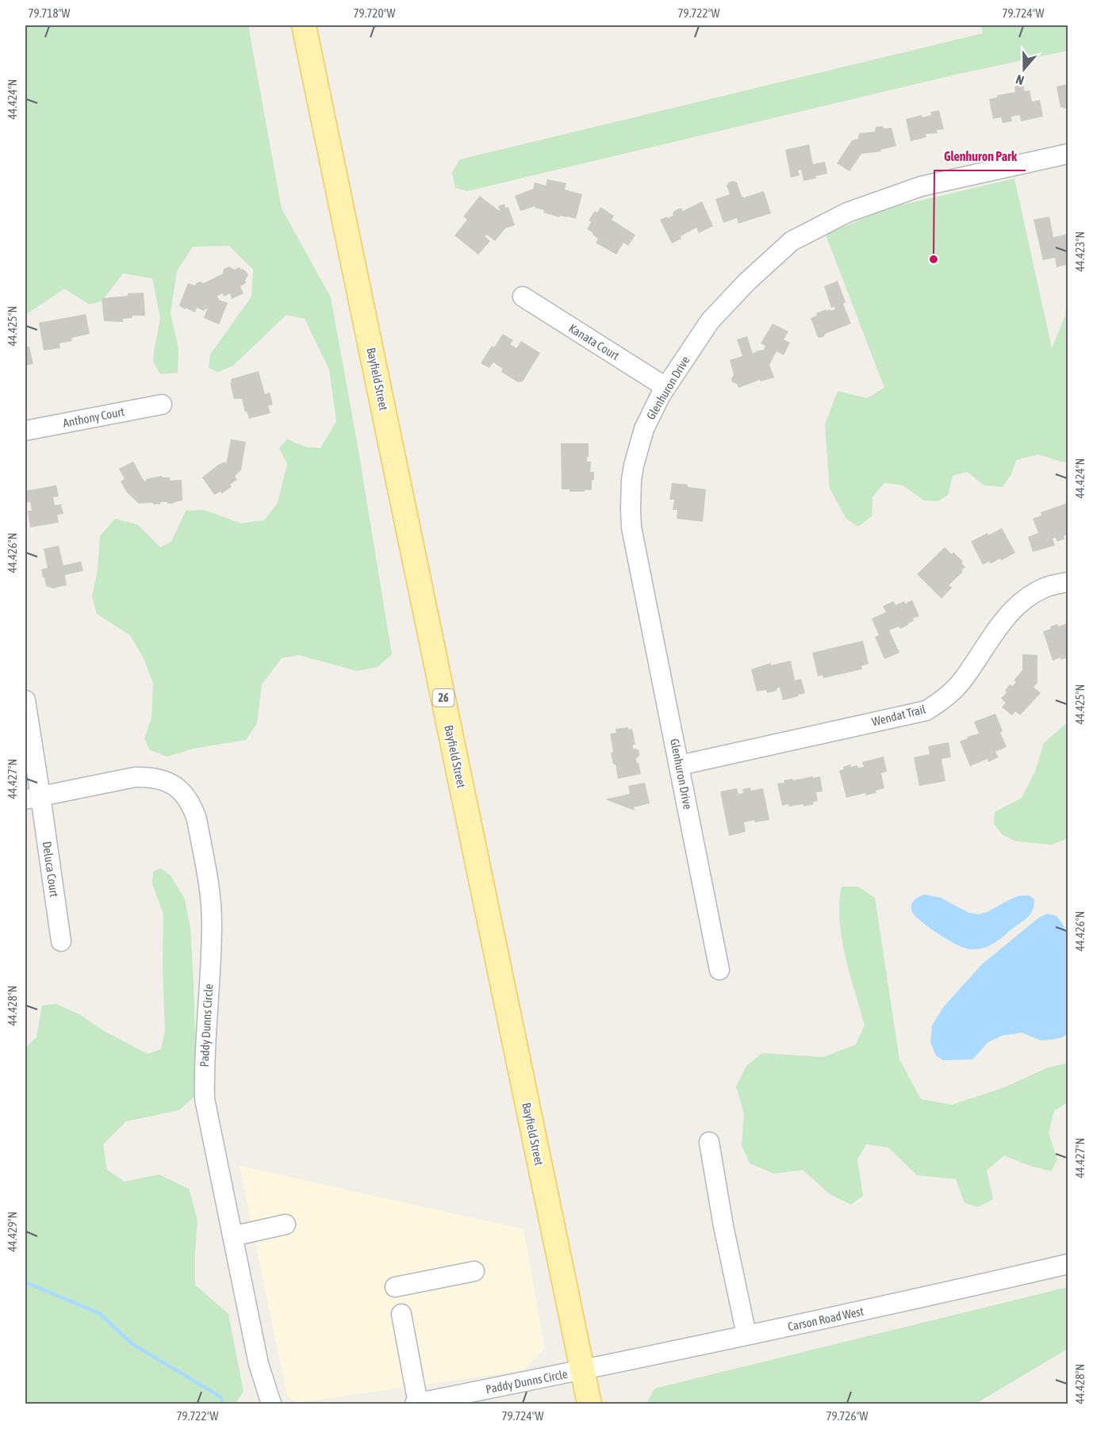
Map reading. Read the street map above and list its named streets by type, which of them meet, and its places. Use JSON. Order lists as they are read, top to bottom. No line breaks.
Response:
{"streets":{"main road":["Bayfield Street","26"],"street":["Kanata Court","Glenhuron Drive","Anthony Court","Wendat Trail","Deluca Court","Paddy Dunns Circle","Carson Road West"]},"crossings":[["Kanata Court","Glenhuron Drive"],["Bayfield Street","Paddy Dunns Circle"],["Bayfield Street","Carson Road West"],["Glenhuron Drive","Wendat Trail"],["Deluca Court","Paddy Dunns Circle"],["Paddy Dunns Circle","Carson Road West"]],"places":["Glenhuron Park"],"north":"bottom","coordinates":["79.718°W","79.720°W","79.722°W","79.724°W","44.424°N","44.423°N","44.425°N","44.426°N","44.427°N","44.428°N","44.429°N","79.726°W"]}
